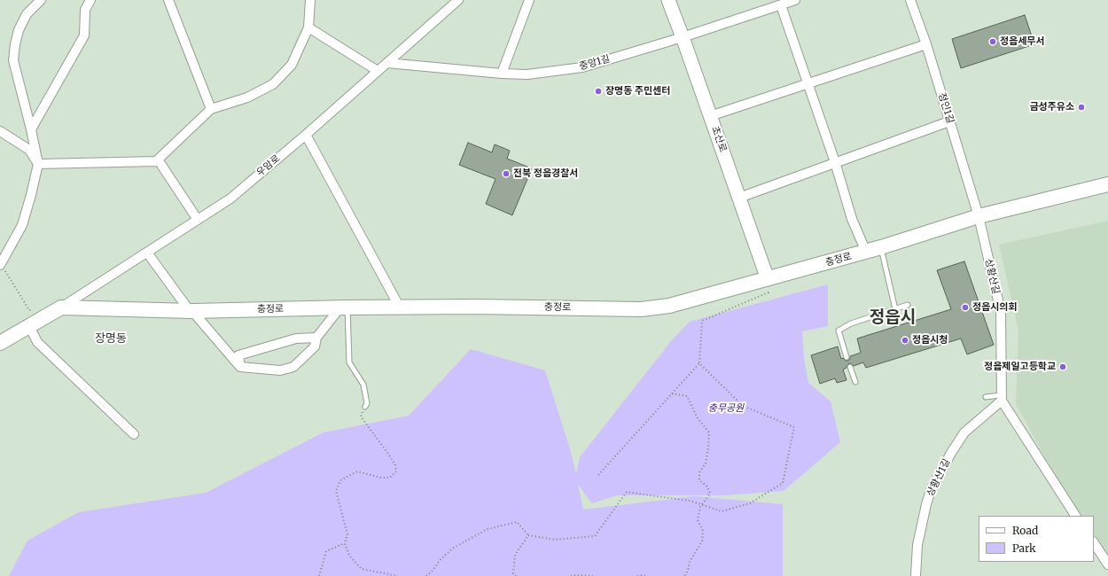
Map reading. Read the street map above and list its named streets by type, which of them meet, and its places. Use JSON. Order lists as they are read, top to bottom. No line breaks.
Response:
{"streets":{"main road":["충정로"],"street":["중앙1길","정인1길","초산로","우암로","상황산길","상황산1길"]},"crossings":[["중앙1길","초산로"],["중앙1길","우암로"],["정인1길","충정로"],["정인1길","상황산길"],["초산로","충정로"],["우암로","충정로"],["충정로","상황산길"],["상황산길","상황산1길"]],"districts":["정읍시","장명동"],"parks":["충무공원"],"places":["정읍세무서","장명동 주민센터","금성주유소","전북 정읍경찰서","정읍시의회","정읍시청","정읍제일고등학교"],"legend":["Road","Park"]}
